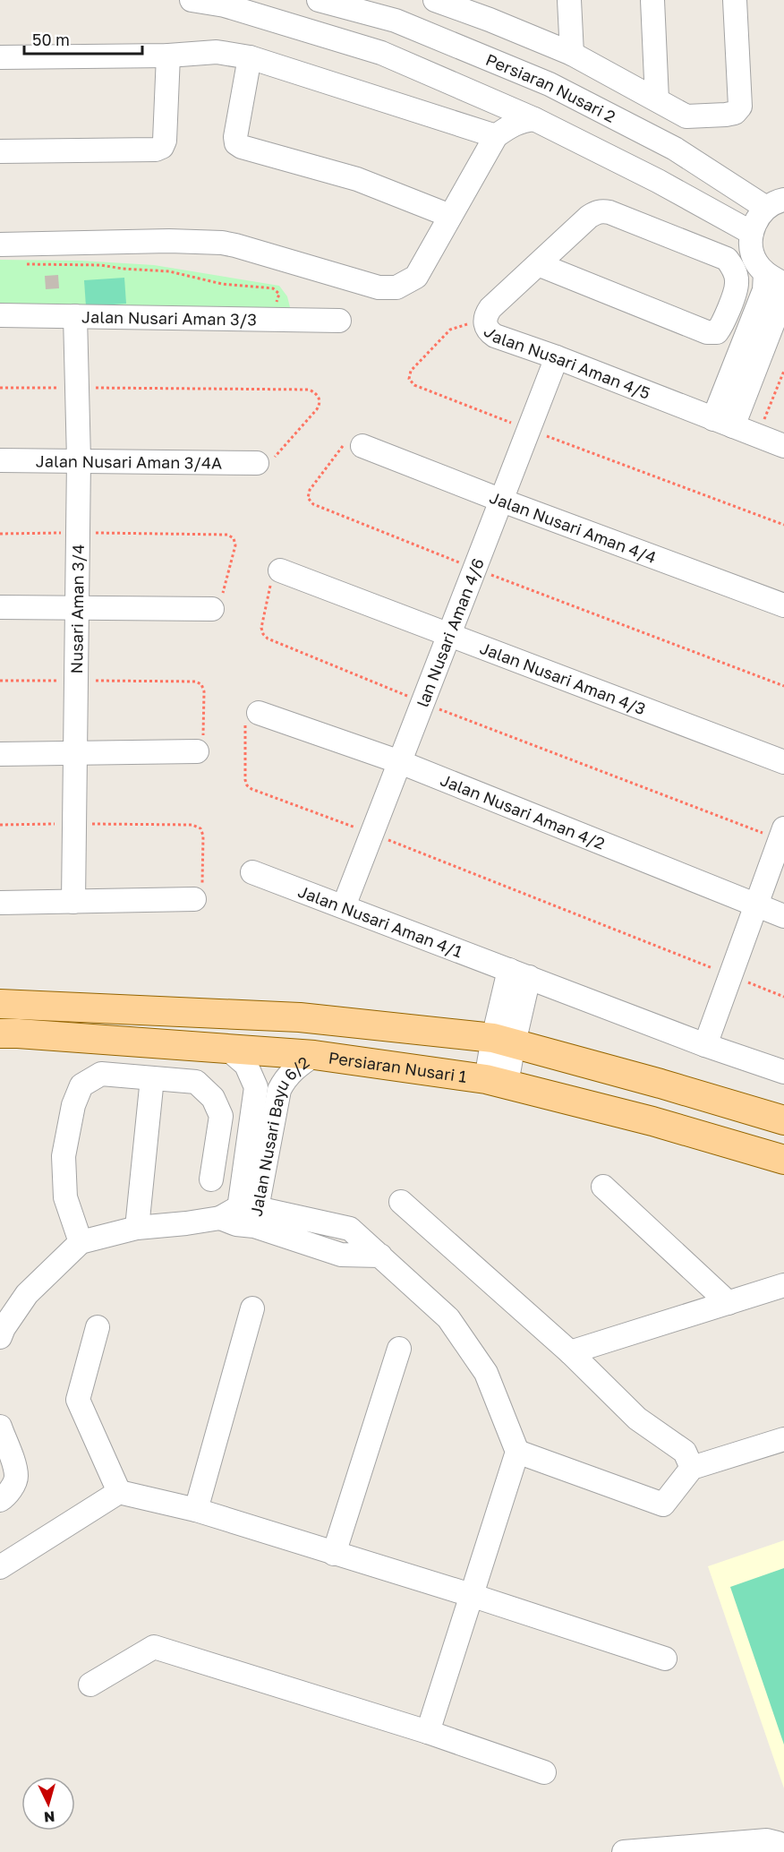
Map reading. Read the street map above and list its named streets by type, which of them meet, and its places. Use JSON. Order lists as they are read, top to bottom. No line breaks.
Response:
{"streets":{"main road":["Persiaran Nusari 1"],"street":["Persiaran Nusari 2","Jalan Nusari Aman 3/3","Jalan Nusari Aman 4/5","Jalan Nusari Aman 3/4A","Jalan Nusari Aman 4/4","Nusari Aman 3/4","lan Nusari Aman 4/6","Jalan Nusari Aman 4/3","Jalan Nusari Aman 4/2","Jalan Nusari Aman 4/1","Jalan Nusari Bayu 6/2"]},"crossings":[["Jalan Nusari Aman 3/3","Nusari Aman 3/4"],["Jalan Nusari Aman 4/5","lan Nusari Aman 4/6"],["Jalan Nusari Aman 3/4A","Nusari Aman 3/4"],["Jalan Nusari Aman 4/4","lan Nusari Aman 4/6"],["lan Nusari Aman 4/6","Jalan Nusari Aman 4/3"],["lan Nusari Aman 4/6","Jalan Nusari Aman 4/2"],["lan Nusari Aman 4/6","Jalan Nusari Aman 4/1"],["Persiaran Nusari 1","Jalan Nusari Bayu 6/2"]],"scale_bar":"50 m","north":"bottom"}
